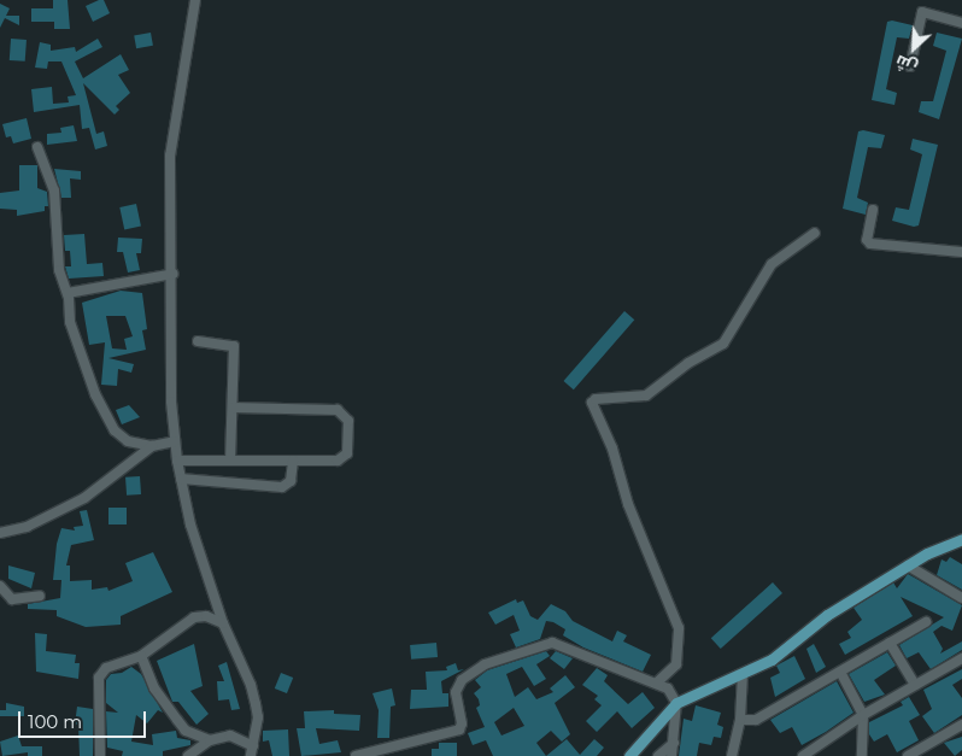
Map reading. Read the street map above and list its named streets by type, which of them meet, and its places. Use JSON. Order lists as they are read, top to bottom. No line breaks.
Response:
{"scale_bar":"100 m","north":"bottom left"}
